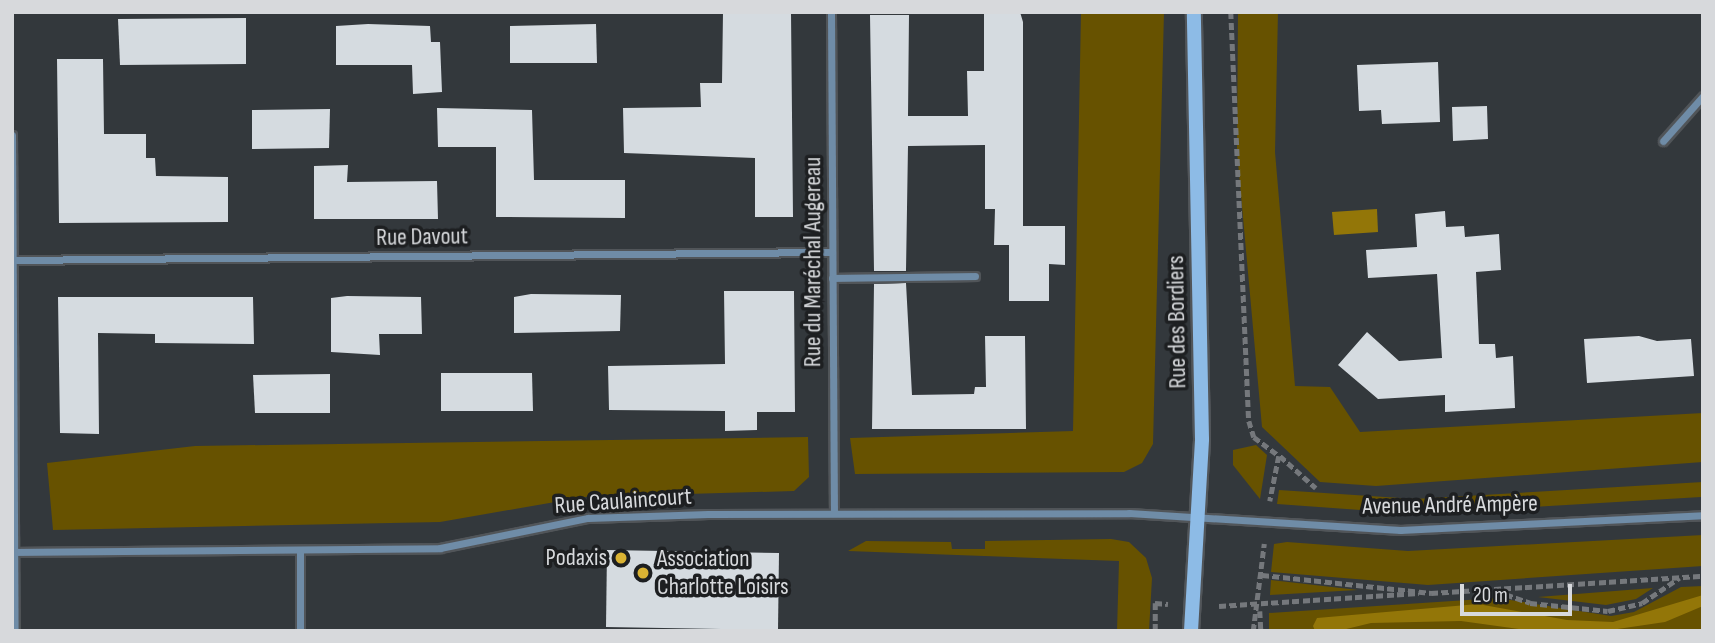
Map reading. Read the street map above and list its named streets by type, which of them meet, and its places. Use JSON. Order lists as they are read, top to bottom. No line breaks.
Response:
{"streets":{"street":["Rue Davout","Rue du Maréchal Augereau","Rue des Bordiers","Rue Caulaincourt","Avenue André Ampère"]},"crossings":[["Rue Davout","Rue du Maréchal Augereau"],["Rue du Maréchal Augereau","Rue Caulaincourt"],["Rue des Bordiers","Rue Caulaincourt"],["Rue des Bordiers","Avenue André Ampère"],["Rue Caulaincourt","Avenue André Ampère"]],"places":["Podaxis","Association Charlotte Loisirs"],"scale_bar":"20 m"}
